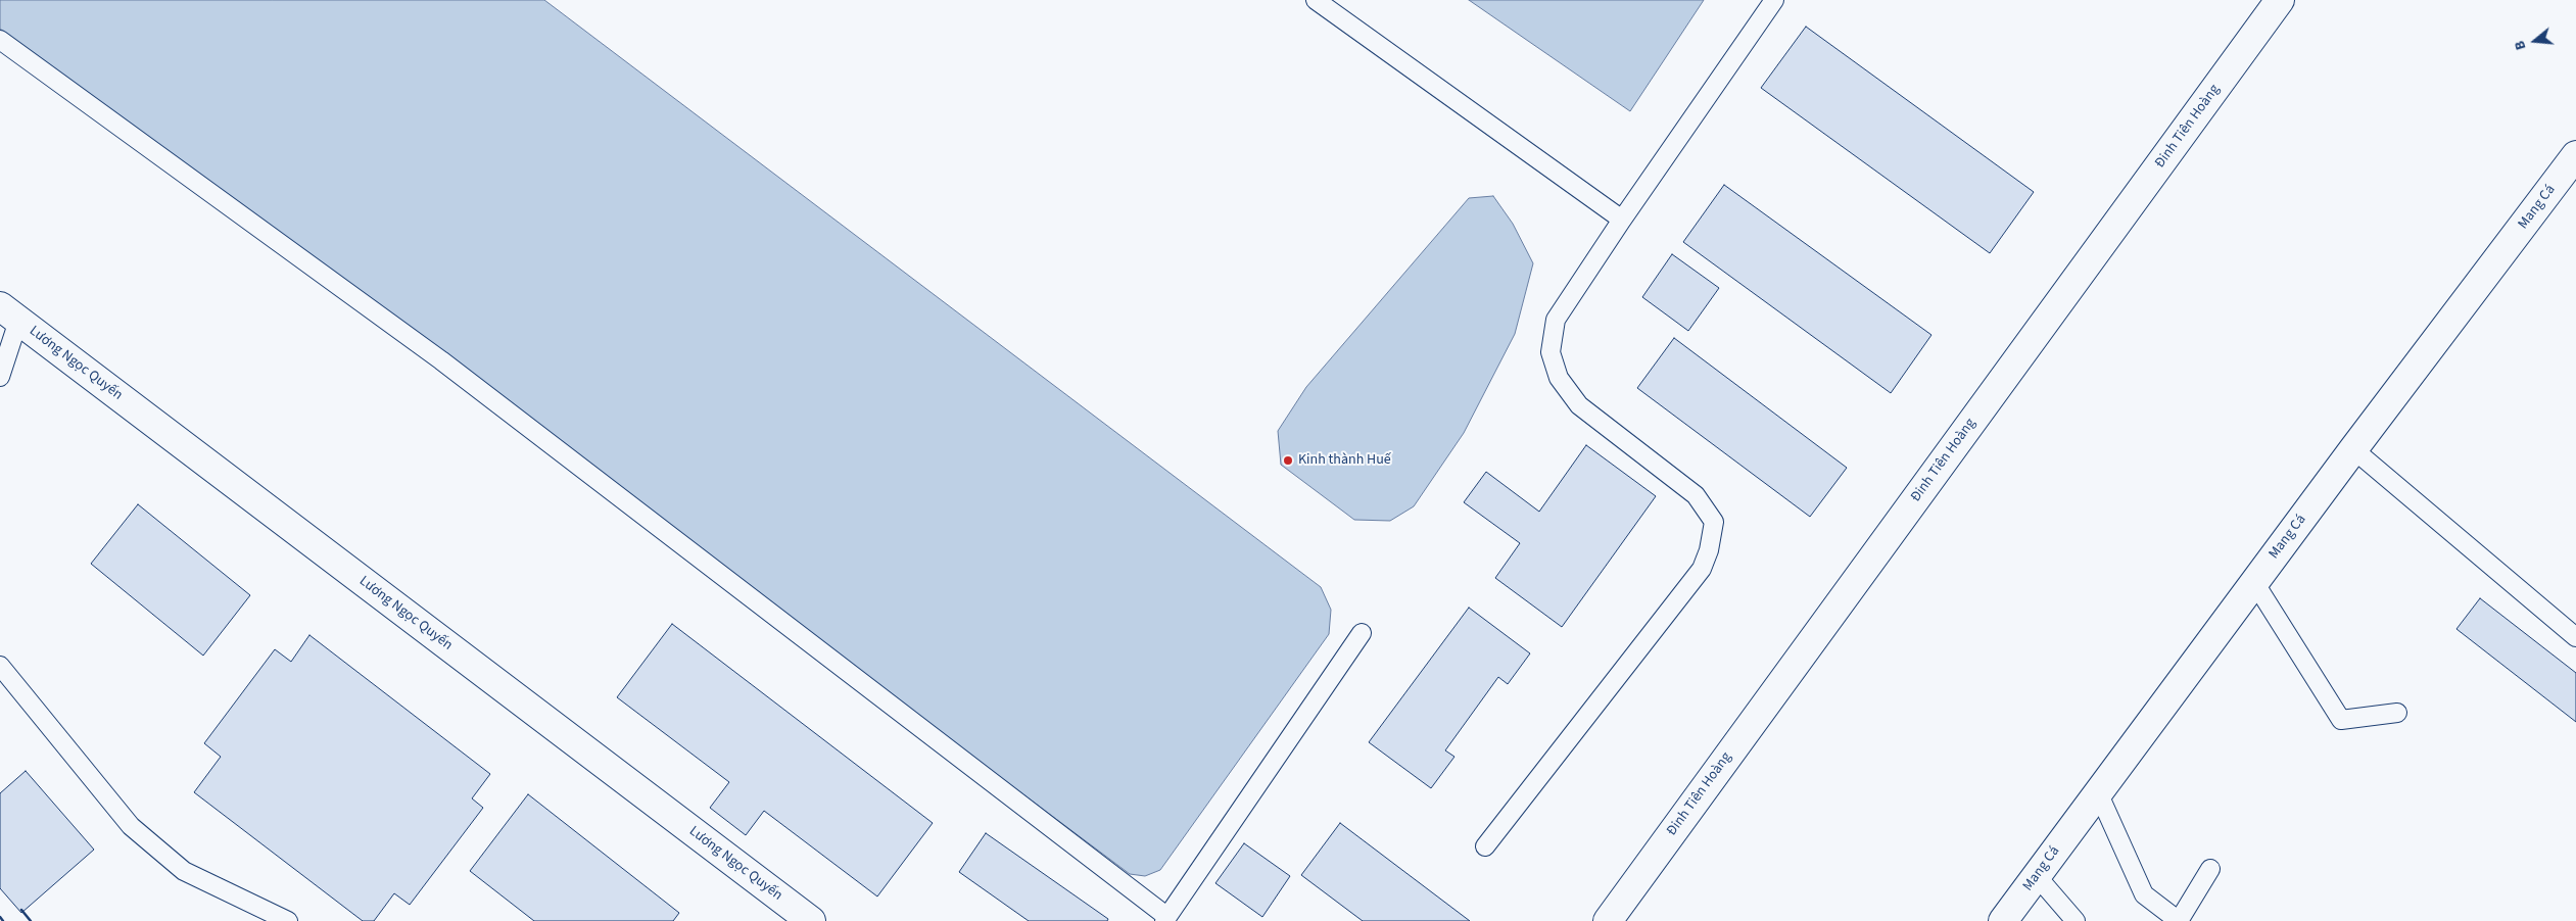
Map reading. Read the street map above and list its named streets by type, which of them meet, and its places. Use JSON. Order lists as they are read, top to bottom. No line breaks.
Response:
{"streets":{"street":["Đinh Tiên Hoàng","Mang Cá","Lương Ngọc Quyến"]},"places":["Kinh thành Huế"],"north":"left"}
